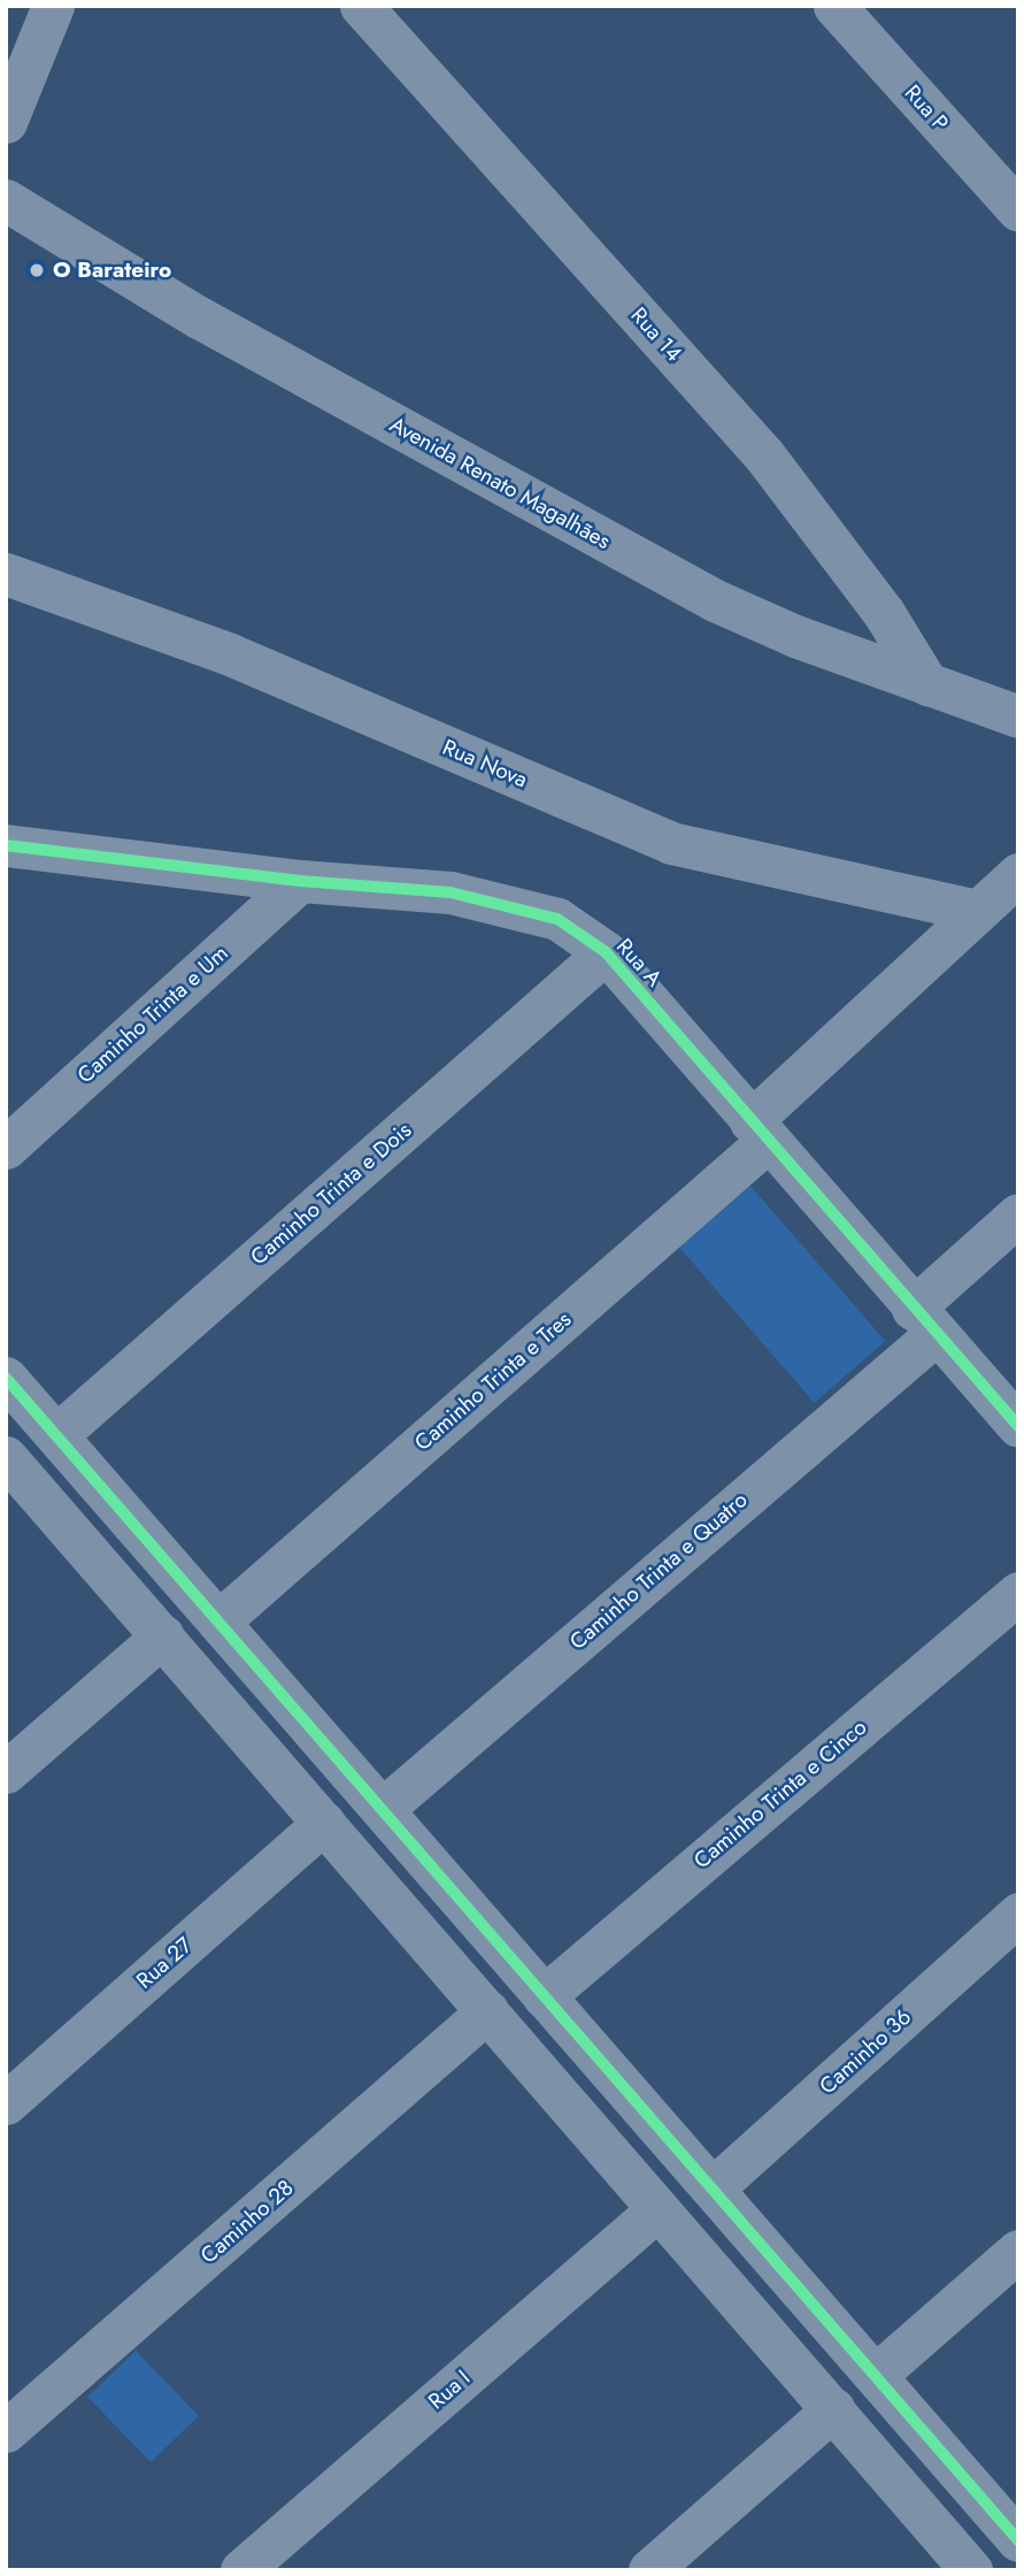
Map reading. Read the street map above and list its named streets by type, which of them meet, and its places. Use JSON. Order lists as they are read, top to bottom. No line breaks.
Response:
{"streets":{"street":["Rua P","Rua 14","Avenida Renato Magalhães","Rua Nova","Rua A","Caminho Trinta e Um","Caminho Trinta e Dois","Caminho Trinta e Tres","Caminho Trinta e Quatro","Caminho Trinta e Cinco","Rua 27","Caminho 36","Caminho 28","Rua I"]},"crossings":[["Rua 14","Avenida Renato Magalhães"],["Rua Nova","Caminho Trinta e Tres"],["Rua A","Caminho Trinta e Um"],["Rua A","Caminho Trinta e Dois"],["Rua A","Caminho Trinta e Tres"],["Rua A","Caminho Trinta e Quatro"]],"places":["O Barateiro"]}
